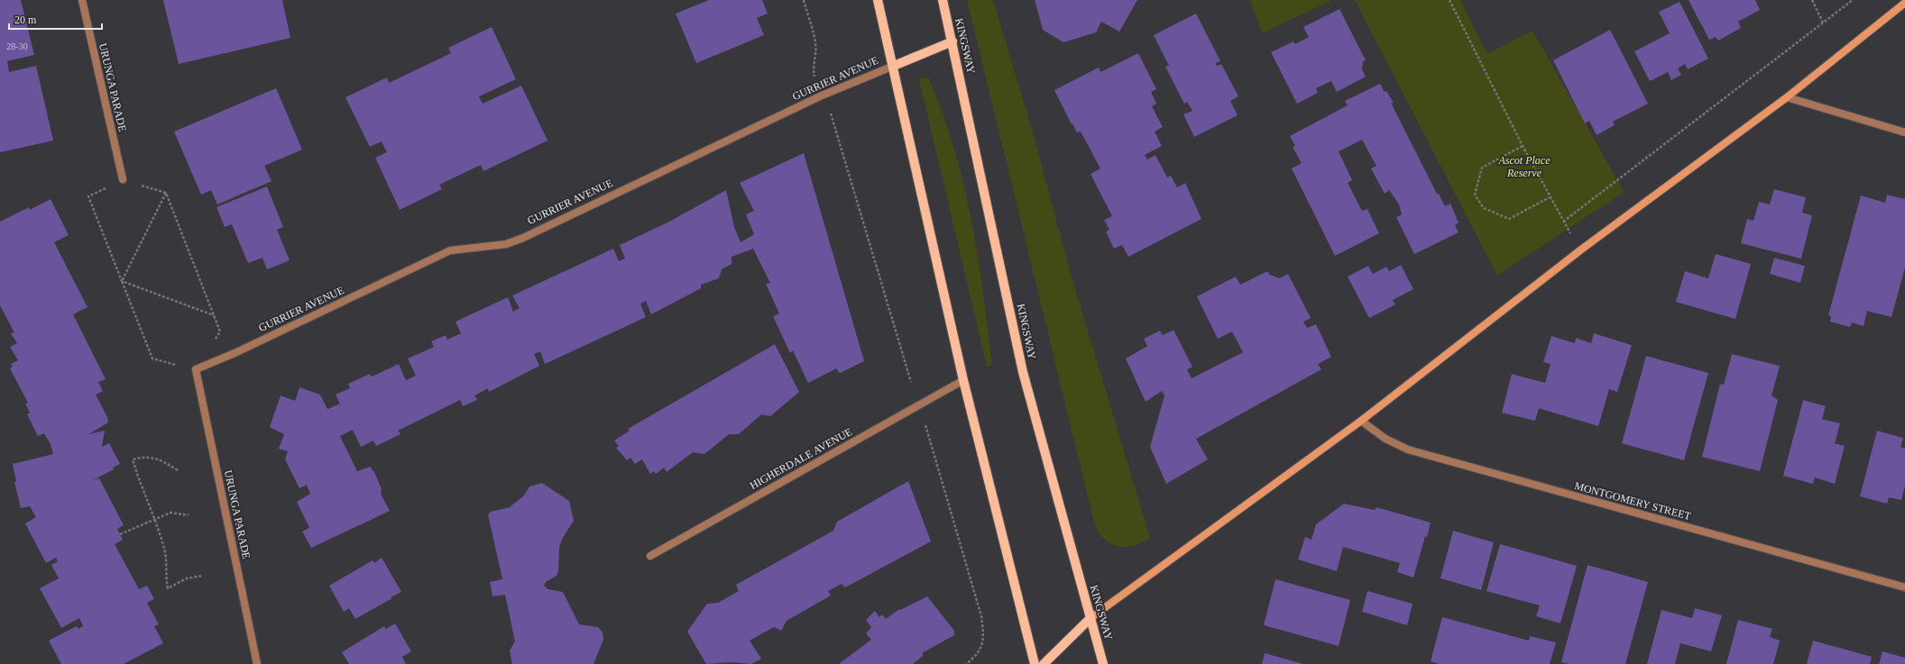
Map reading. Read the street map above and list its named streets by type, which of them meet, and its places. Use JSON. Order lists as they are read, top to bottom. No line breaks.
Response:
{"streets":{"main road":["KINGSWAY","GURRIER AVENUE"],"street":["URUNGA PARADE","HIGHERDALE AVENUE","MONTGOMERY STREET"]},"crossings":[["KINGSWAY","GURRIER AVENUE"],["GURRIER AVENUE","URUNGA PARADE"]],"parks":["Ascot Place Reserve"],"house_numbers":["28-30"],"scale_bar":"20 m"}
